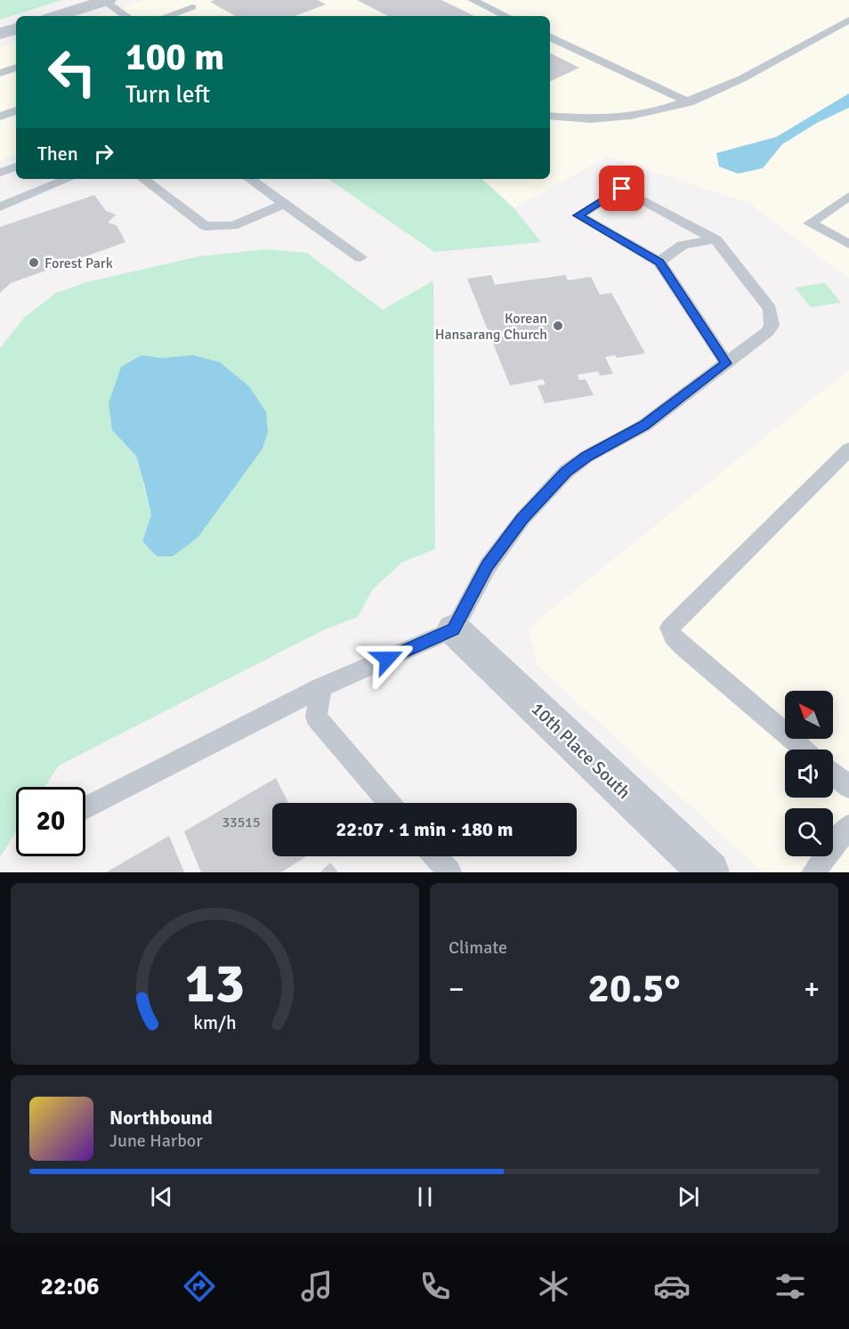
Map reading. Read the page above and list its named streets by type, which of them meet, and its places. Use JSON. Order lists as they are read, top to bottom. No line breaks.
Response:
{"streets":{"street":["10th Place South"]},"places":["Forest Park","Korean Hansarang Church"],"house_numbers":["33515"],"north":"top left","page":{"turn":["100 m","Turn left"],"then":"Then","limit":"20","trip":"22:07 · 1 min · 180 m","tile":"Climate","heat":["−","20.5°","+"],"song":["Northbound","June Harbor"],"tabs":"22:06","gauge":["13","km/h"]}}
